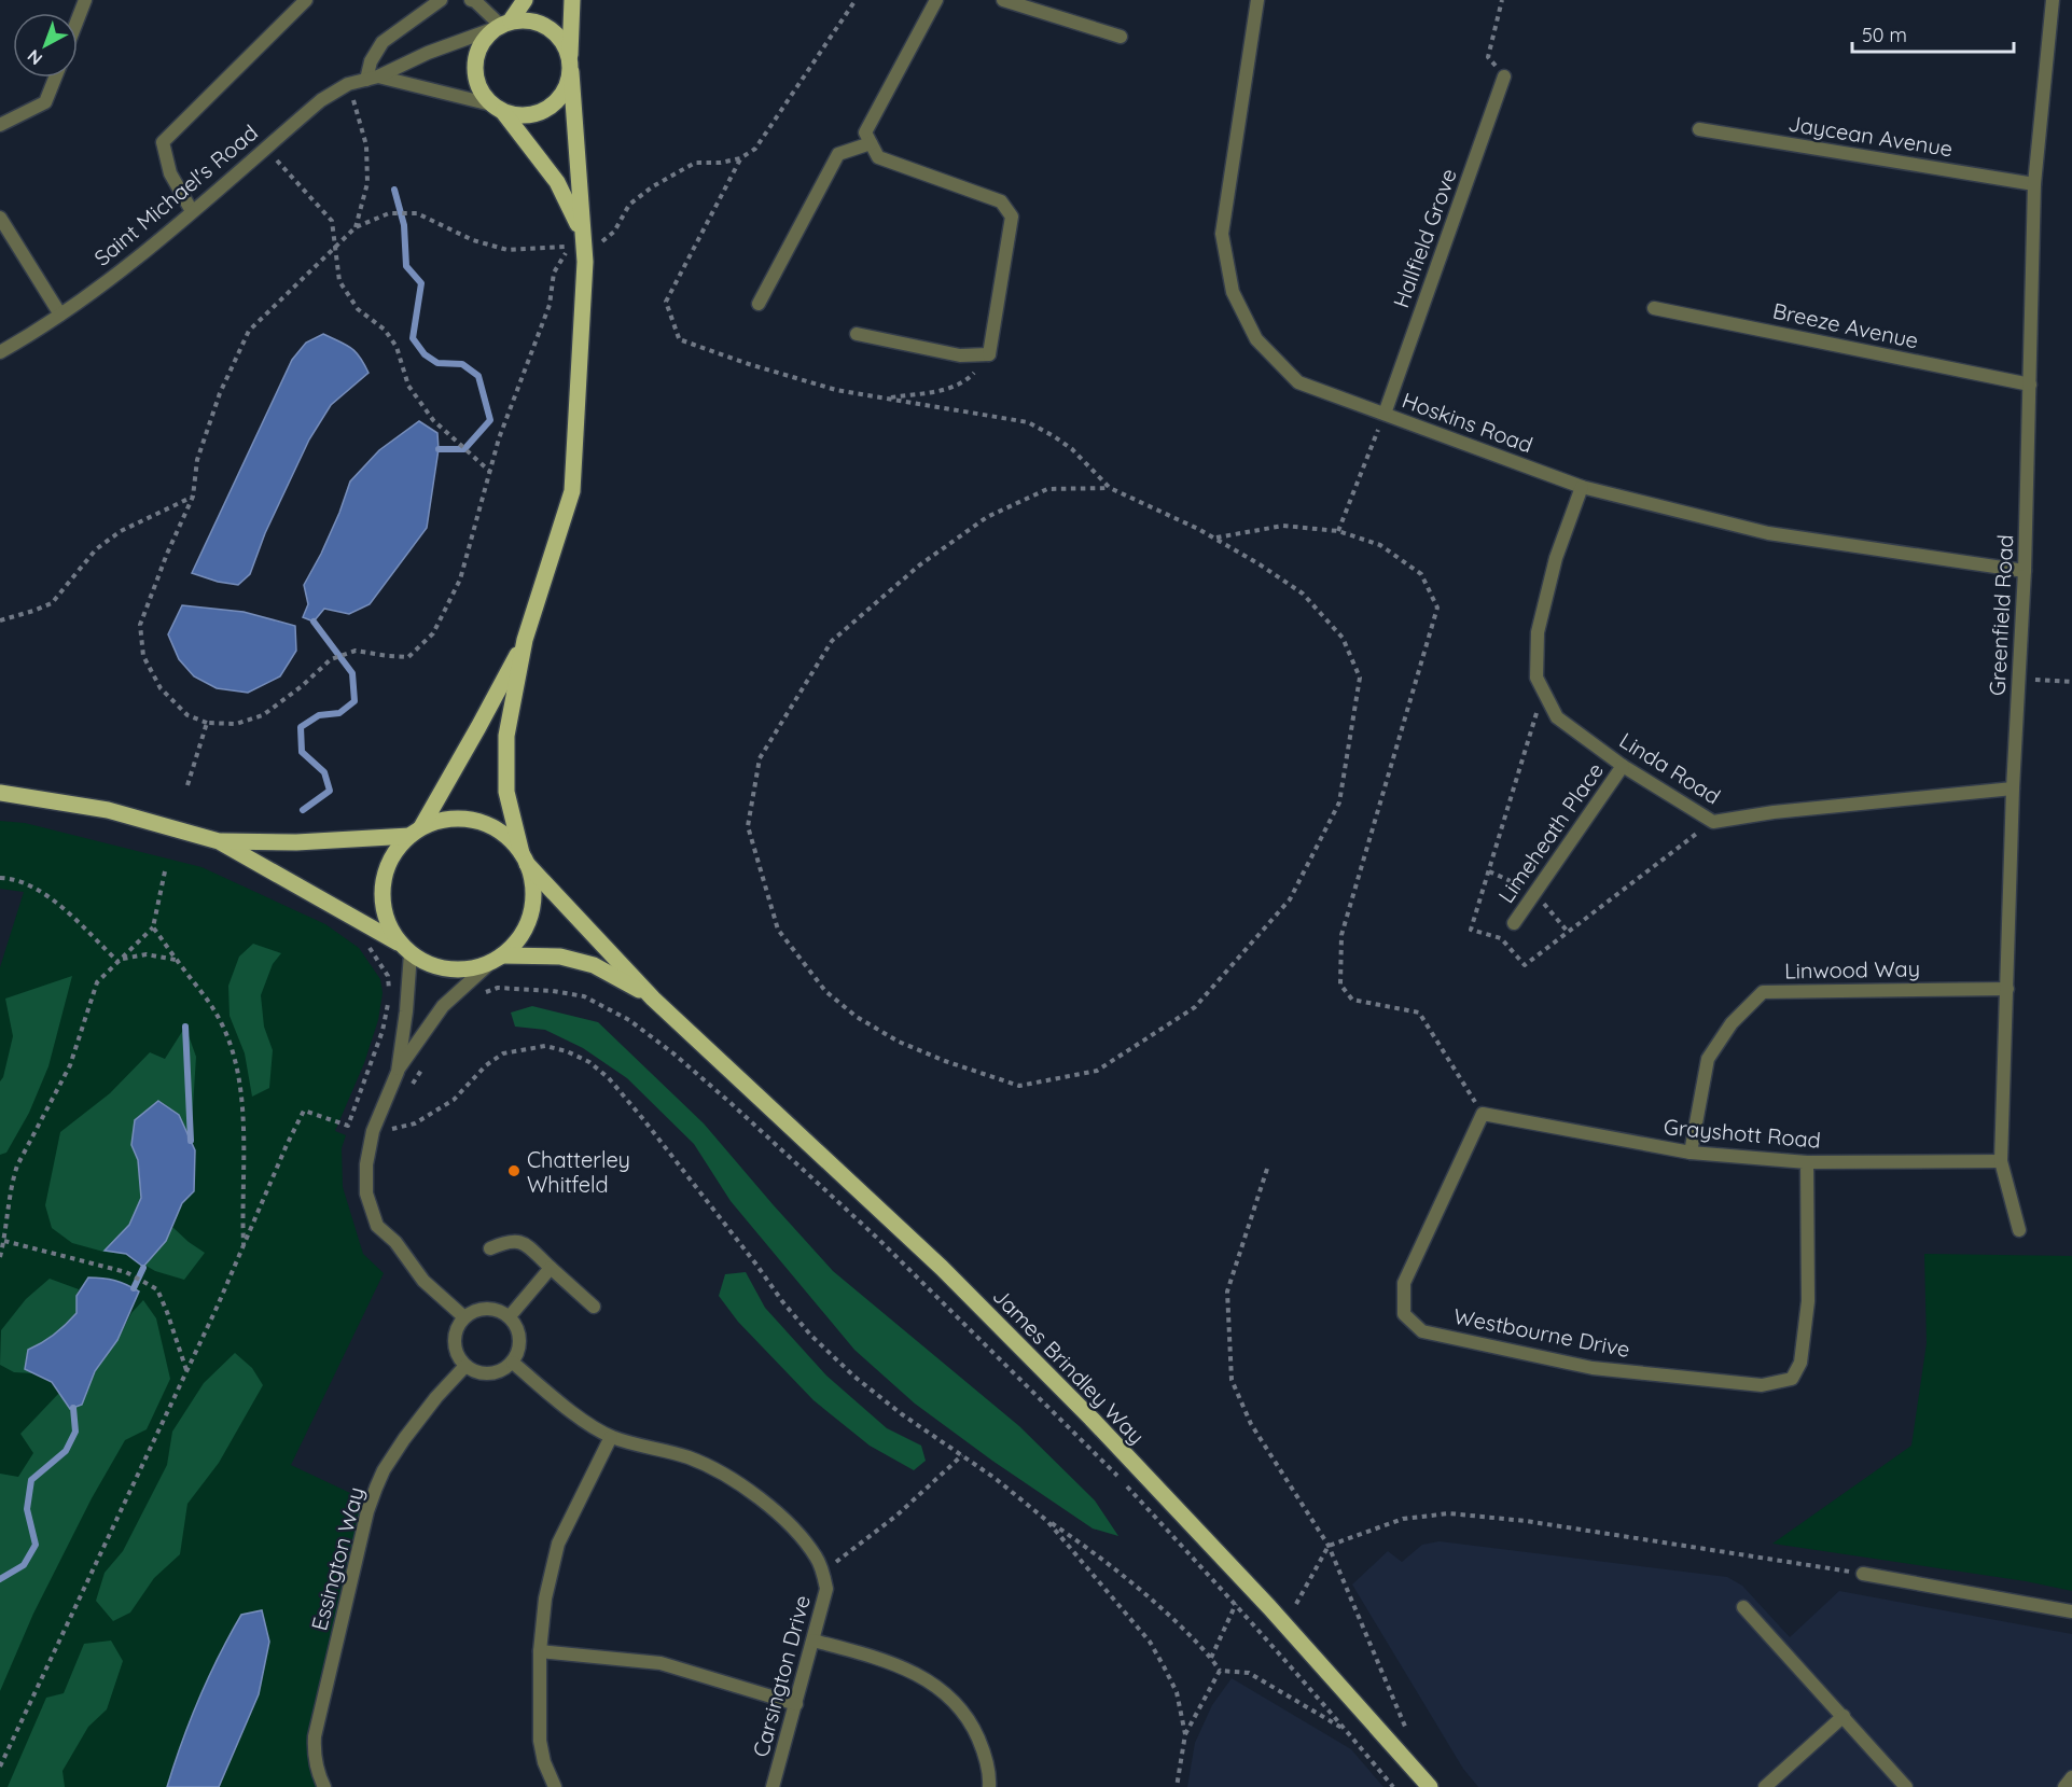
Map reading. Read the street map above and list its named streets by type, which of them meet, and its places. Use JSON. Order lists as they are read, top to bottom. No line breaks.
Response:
{"streets":{"main road":["James Brindley Way"],"street":["Jaycean Avenue","Saint Michael's Road","Hallfield Grove","Breeze Avenue","Hoskins Road","Greenfield Road","Linda Road","Limeheath Place","Linwood Way","Grayshott Road","Westbourne Drive","Essington Way","Carsington Drive"]},"crossings":[["Jaycean Avenue","Greenfield Road"],["Hallfield Grove","Hoskins Road"],["Breeze Avenue","Greenfield Road"],["Hoskins Road","Greenfield Road"],["Hoskins Road","Linda Road"],["Greenfield Road","Linda Road"],["Greenfield Road","Linwood Way"],["Greenfield Road","Grayshott Road"],["Linda Road","Limeheath Place"],["Linwood Way","Grayshott Road"],["Grayshott Road","Westbourne Drive"],["Essington Way","Carsington Drive"]],"places":["Chatterley Whitfeld"],"scale_bar":"50 m","north":"bottom left"}
